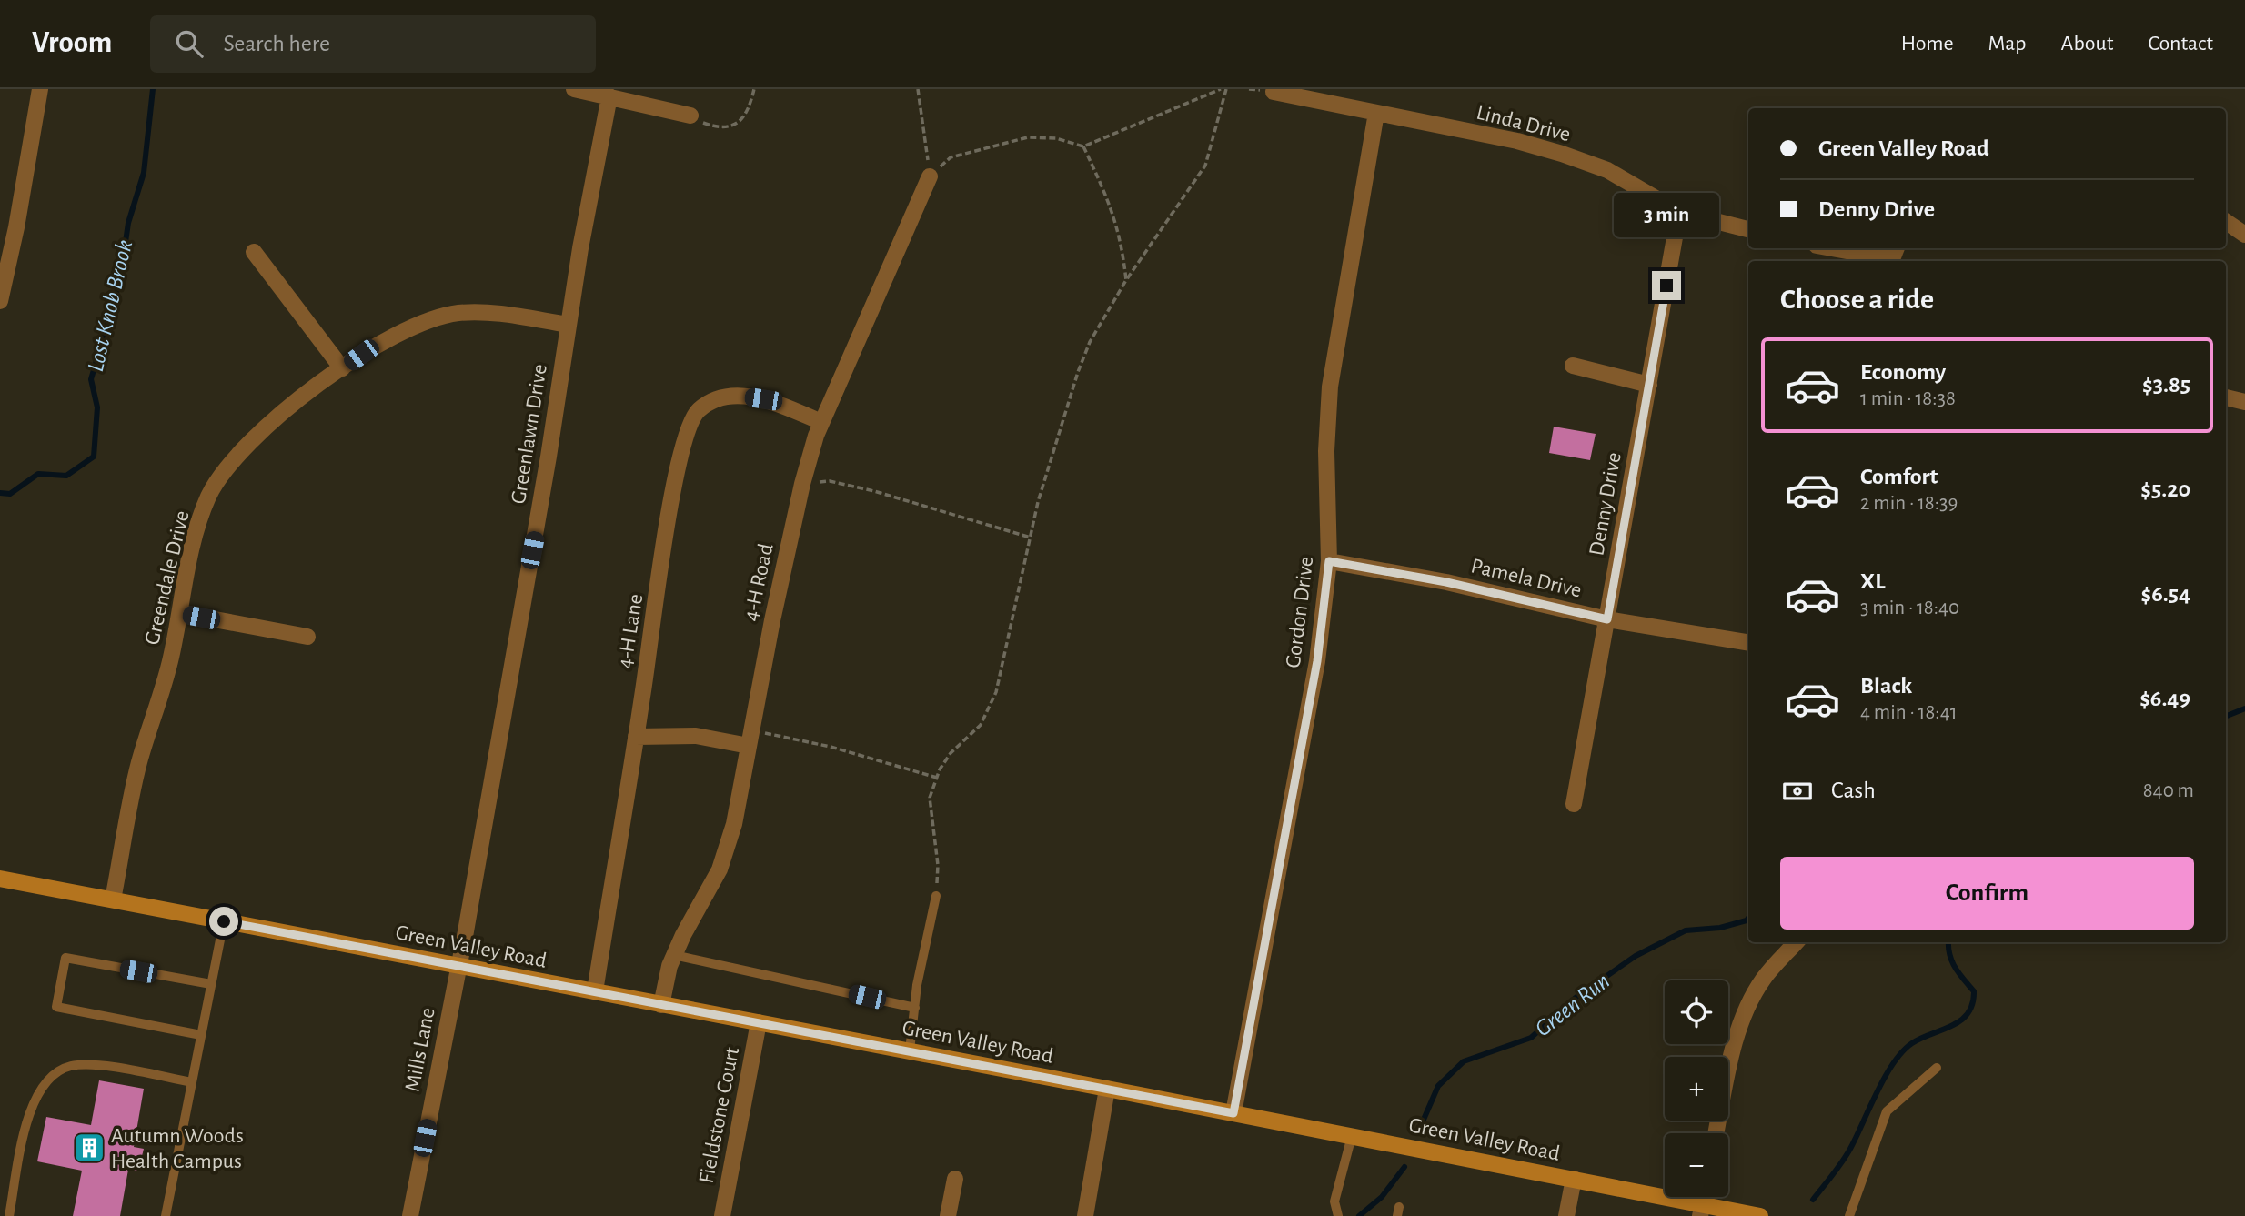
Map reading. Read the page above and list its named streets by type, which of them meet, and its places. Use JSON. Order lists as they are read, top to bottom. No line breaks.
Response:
{"streets":{"street":["Linda Drive","Greenlawn Drive","Denny Drive","Greendale Drive","Pamela Drive","4-H Road","Gordon Drive","4-H Lane","Green Valley Road","Mills Lane","Fieldstone Court"]},"crossings":[["Linda Drive","Denny Drive"],["Linda Drive","Gordon Drive"],["Greenlawn Drive","Greendale Drive"],["Greenlawn Drive","Green Valley Road"],["Greenlawn Drive","Mills Lane"],["Denny Drive","Pamela Drive"],["Greendale Drive","Green Valley Road"],["Pamela Drive","Gordon Drive"],["4-H Road","4-H Lane"],["4-H Road","Green Valley Road"],["Gordon Drive","Green Valley Road"],["4-H Lane","Green Valley Road"],["Green Valley Road","Mills Lane"],["Green Valley Road","Fieldstone Court"]],"water":["Lost Knob Brook","Green Run"],"places":{"building":["Autumn Woods Health Campus"]},"page":{"header":"Vroom","search":"Search here","nav":["Home","Map","About","Contact"],"banner":["Green Valley Road","Denny Drive"],"bubble":"3 min","heading":"Choose a ride","list":[{"name":"Economy","note":"1 min · 18:38","value":"$3.85"},{"name":"Comfort","note":"2 min · 18:39","value":"$5.20"},{"name":"XL","note":"3 min · 18:40","value":"$6.54"},{"name":"Black","note":"4 min · 18:41","value":"$6.49"}],"pay":["Cash","840 m"],"buttons":"Confirm","map_buttons":["+","−"]}}
